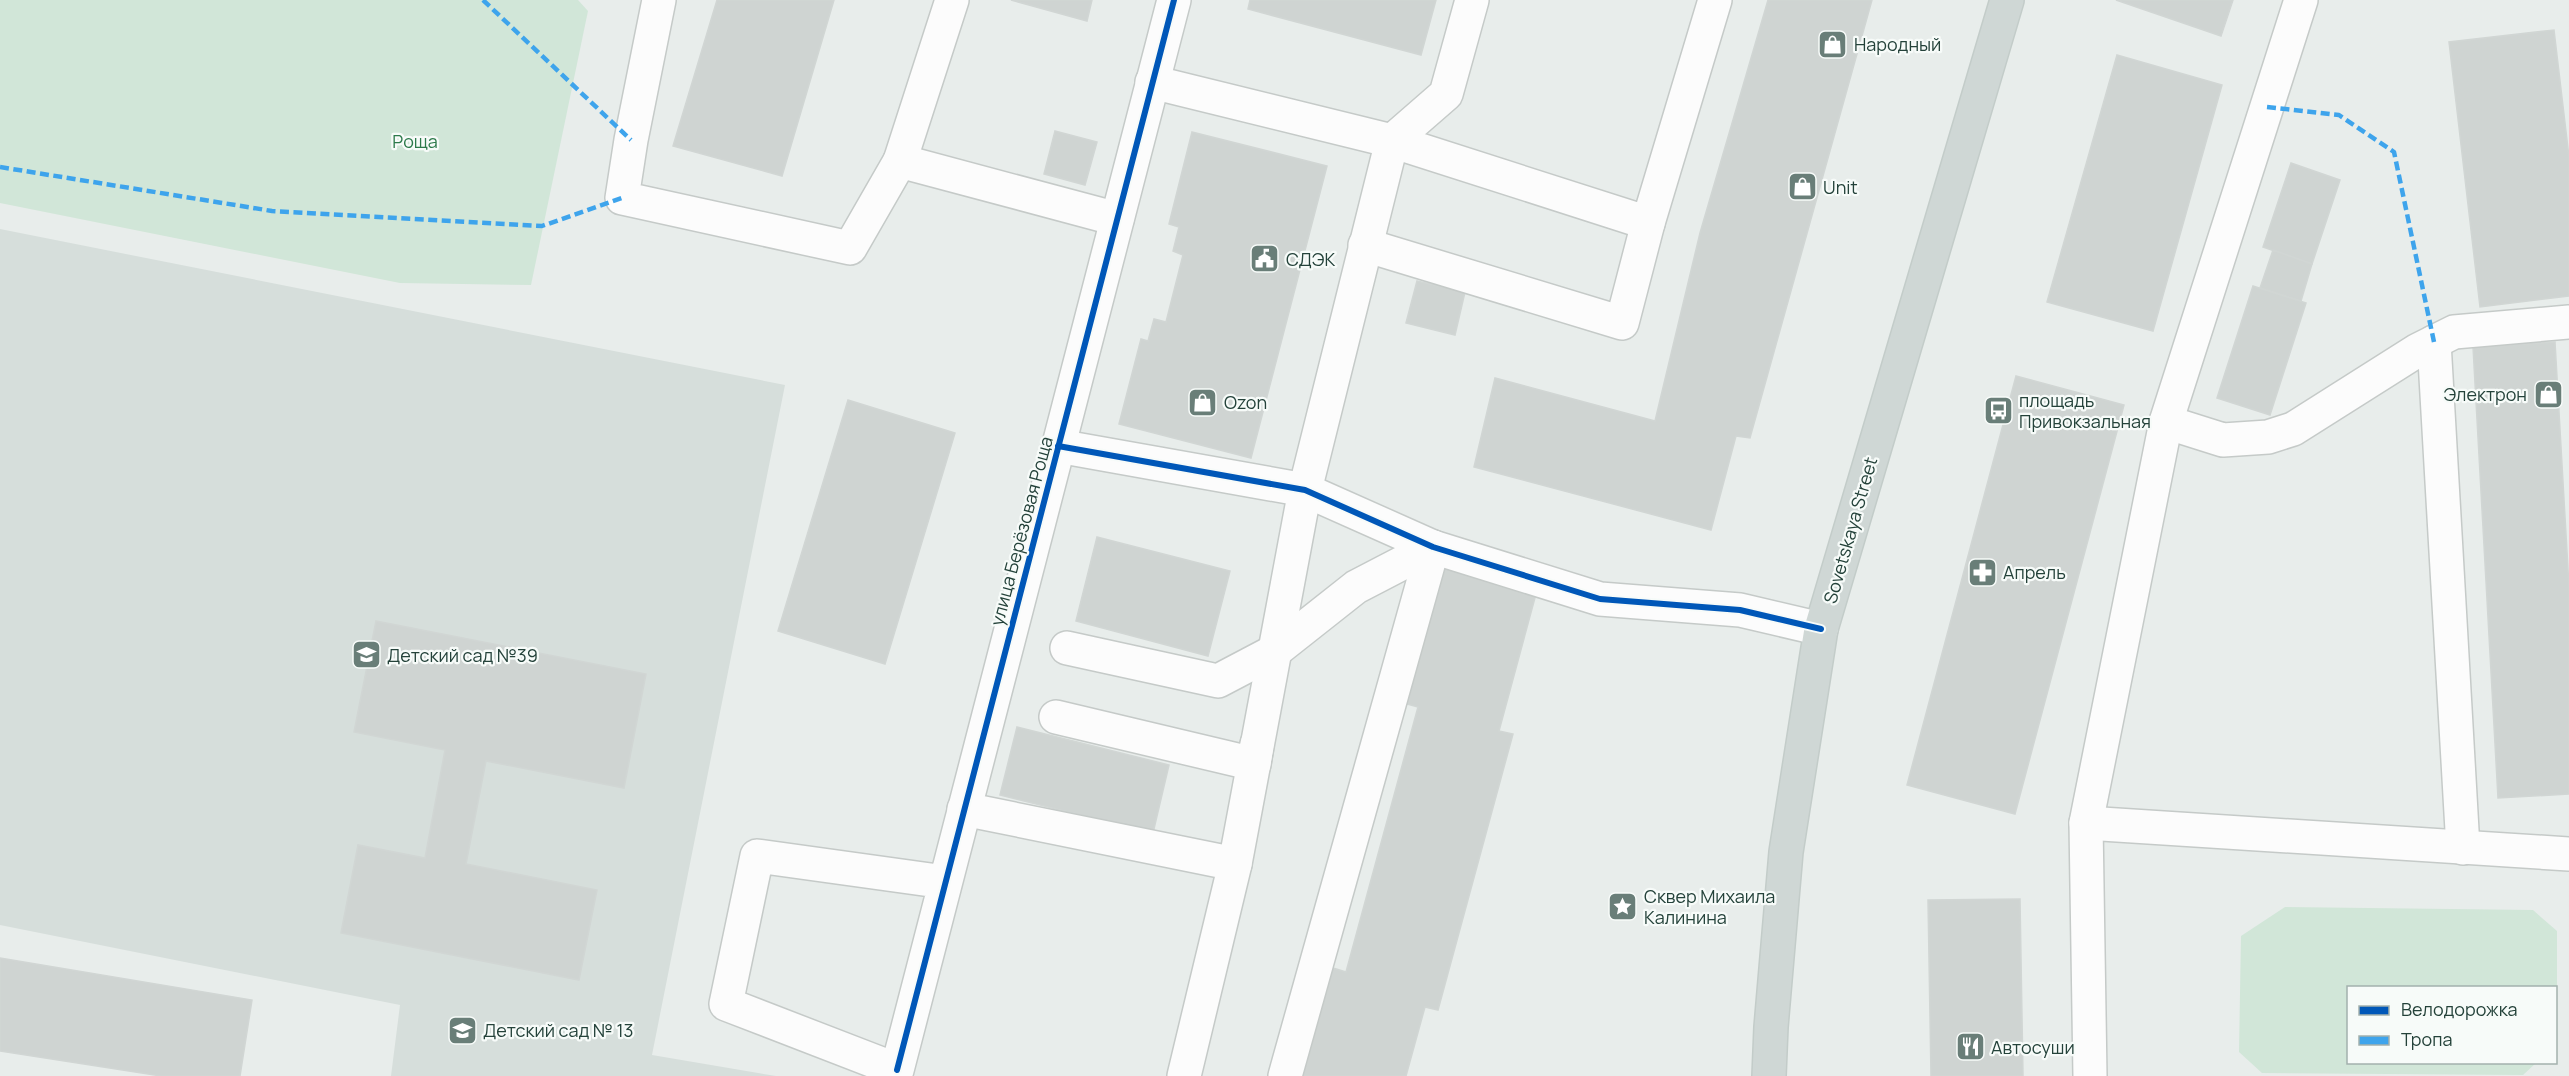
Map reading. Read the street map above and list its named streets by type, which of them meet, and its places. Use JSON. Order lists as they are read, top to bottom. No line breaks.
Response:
{"streets":{"main road":["Sovetskaya Street"],"street":["улица Берёзовая Роща"]},"parks":["Роща"],"places":{"shop":["Народный","Unit","Электрон","Ozon"],"public building":["СДЭК"],"bus stop":["площадь Привокзальная"],"pharmacy":["Апрель"],"school or university":["Детский сад №39","Детский сад № 13"],"place":["Сквер Михаила Калинина"],"restaurant":["Автосуши"]},"legend":["Велодорожка","Тропа"]}
